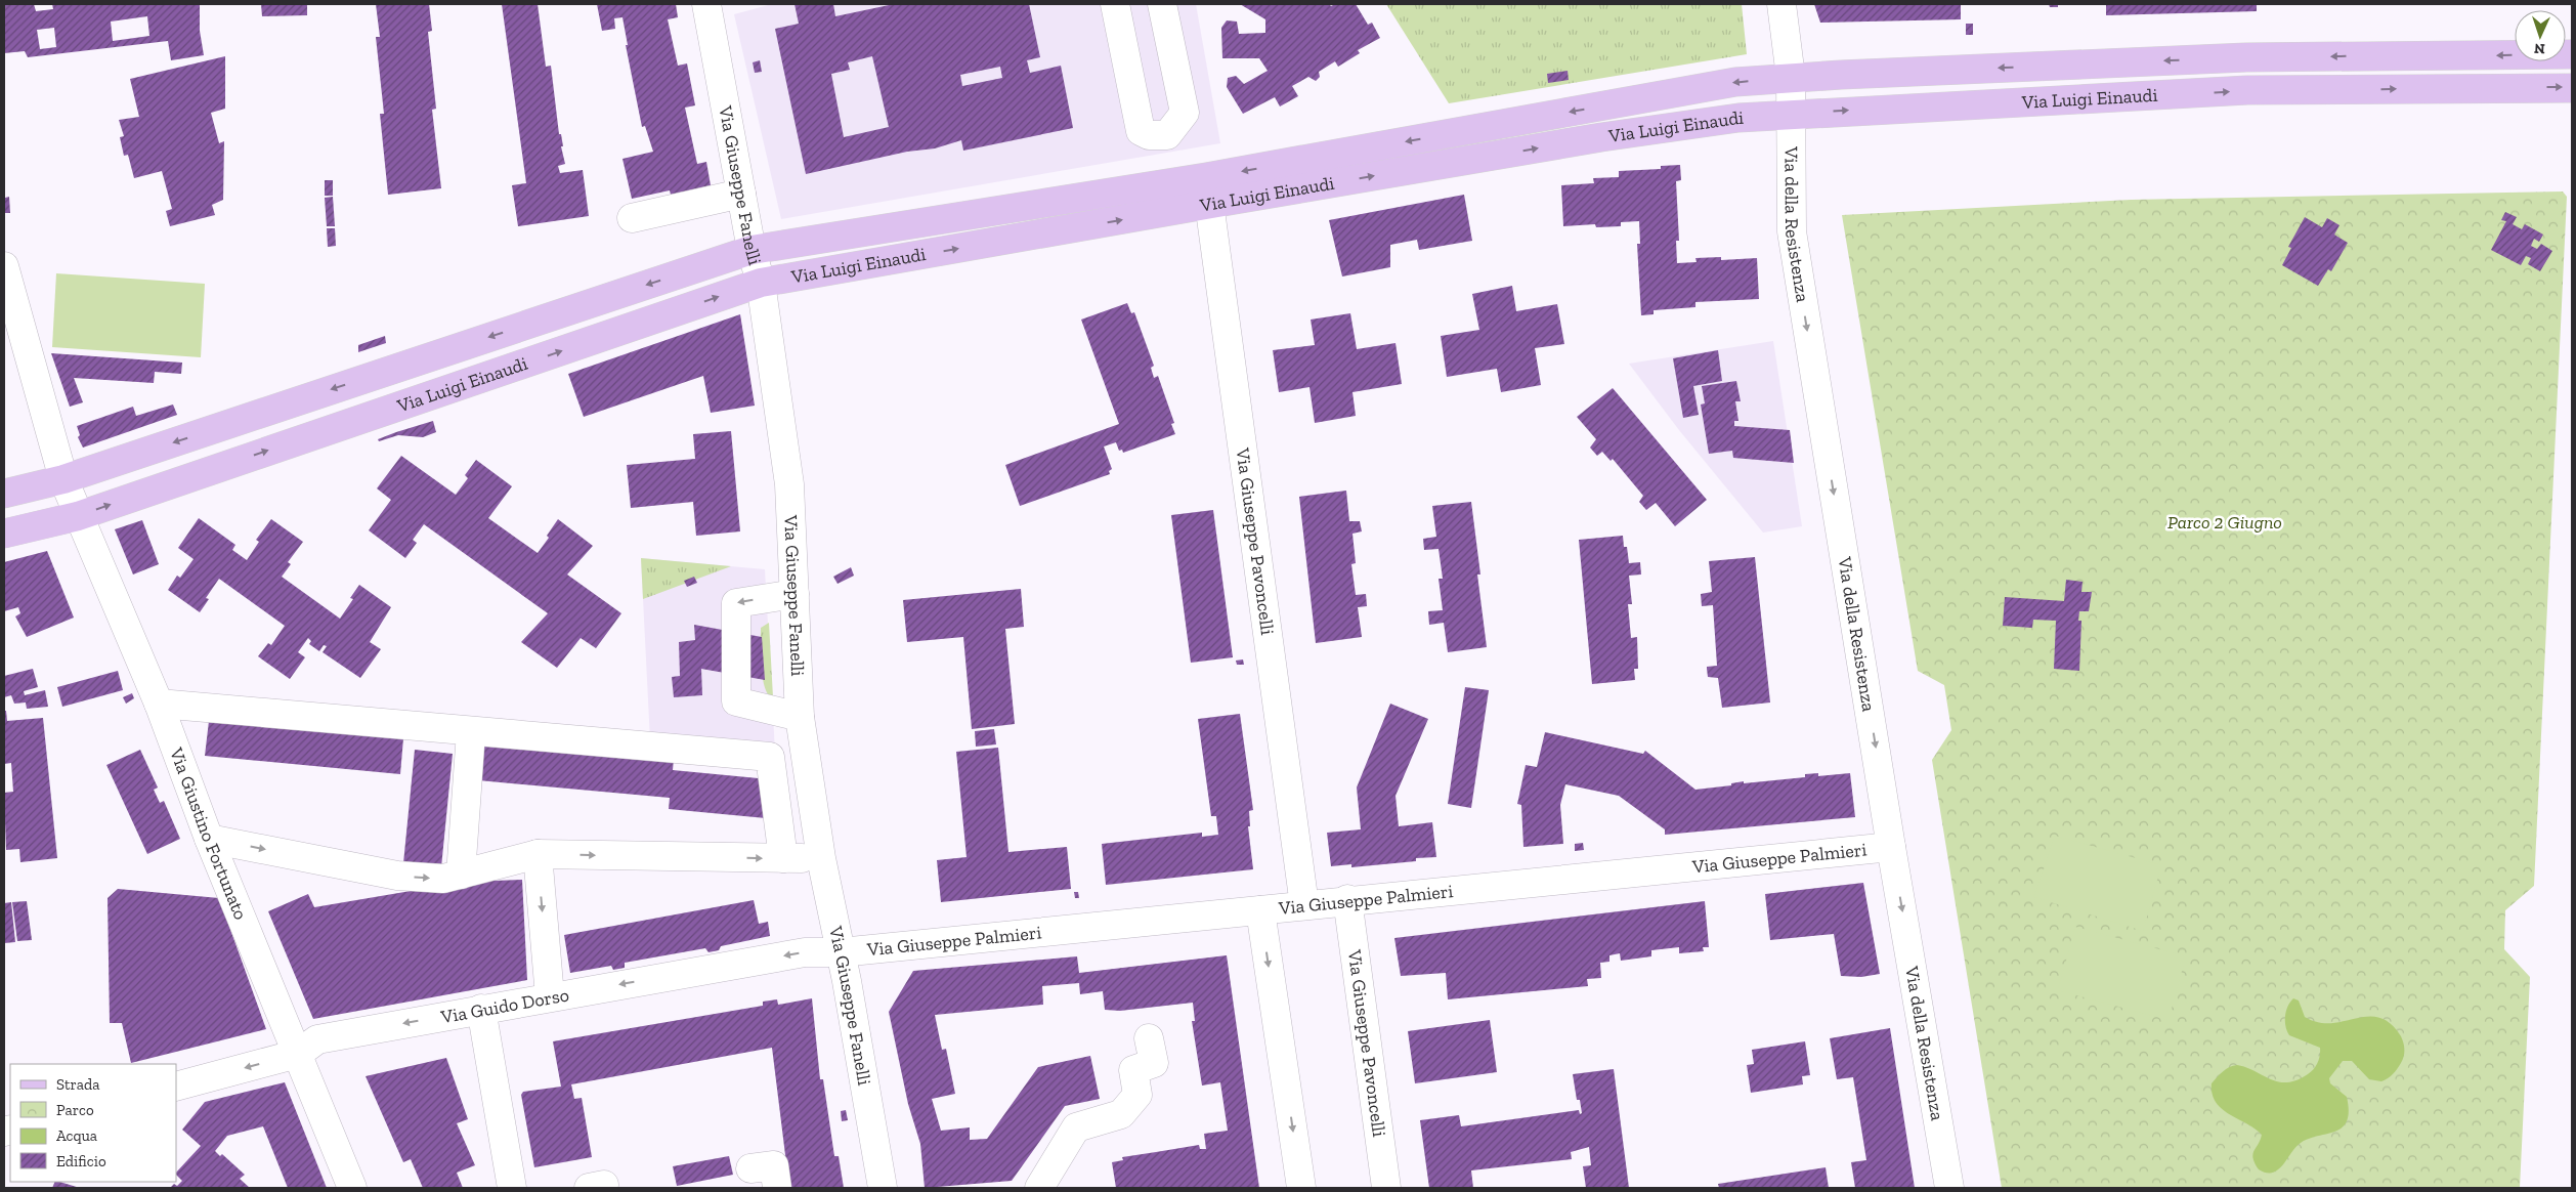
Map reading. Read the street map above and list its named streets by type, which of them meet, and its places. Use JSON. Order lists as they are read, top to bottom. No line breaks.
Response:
{"streets":{"main road":["Via Luigi Einaudi"],"street":["Via Giuseppe Fanelli","Via della Resistenza","Via Giuseppe Pavoncelli","Via Giustino Fortunato","Via Giuseppe Palmieri","Via Guido Dorso"]},"crossings":[["Via Luigi Einaudi","Via Giuseppe Fanelli"],["Via Luigi Einaudi","Via della Resistenza"],["Via Luigi Einaudi","Via Giuseppe Pavoncelli"],["Via Luigi Einaudi","Via Giustino Fortunato"],["Via Giuseppe Fanelli","Via Giuseppe Palmieri"],["Via Giuseppe Fanelli","Via Guido Dorso"],["Via della Resistenza","Via Giuseppe Palmieri"],["Via Giuseppe Pavoncelli","Via Giuseppe Palmieri"],["Via Giustino Fortunato","Via Guido Dorso"],["Via Giuseppe Palmieri","Via Guido Dorso"]],"one_way":["Via della Resistenza"],"parks":["Parco 2 Giugno"],"legend":["Strada","Parco","Acqua","Edificio"],"north":"bottom"}
